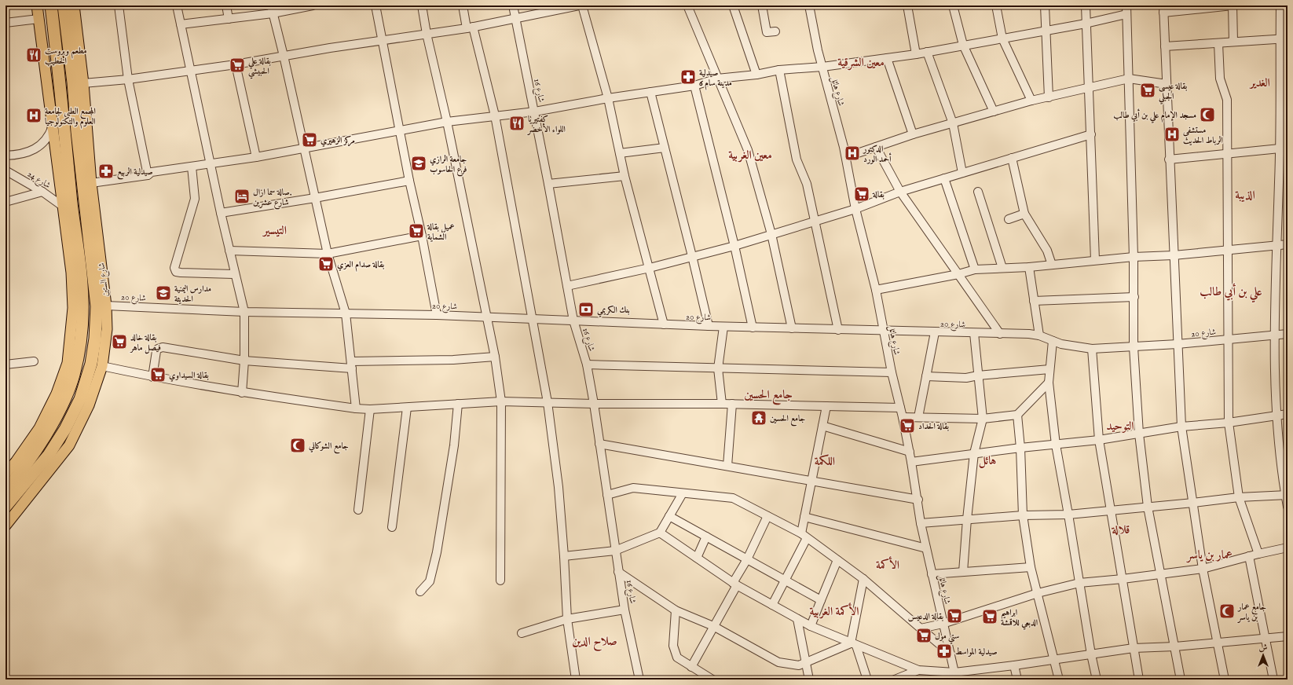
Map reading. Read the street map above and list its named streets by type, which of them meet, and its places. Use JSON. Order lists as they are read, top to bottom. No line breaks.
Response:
{"streets":{"highway":["شارع الستين"],"street":["شارع 16","شارع هائل","شارع 24","شارع 20"]},"crossings":[["شارع 16","شارع 20"],["شارع هائل","شارع 20"],["شارع الستين","شارع 20"]],"districts":["معين الشرقية","الغدير","معين الغربية","الذيبة","التيسير","علي بن أبي طالب","جامع الحسين","التوحيد","هائل","اللكمة","قلالة","عمار بن ياسر","الأكمة","الأكمة الغربية","صلاح الدين"],"places":{"restaurant":["مطعم وبروست الخطيب","كفتيريا اللواء الأخضر"],"supermarket":["بقالة علي الحبيشي","بقالة عيسى الجبلي","مركز الزهيري","بقالة","عميل بقالة الشماية","بقالة صدام العزي","بقالة خالد فيصل ماهر","بقالة السيداوي","بقالة الحداد","بقالة الدعيس","ابراهيم الدبعي للاقمشة","ستي مول"],"pharmacy":["صيدلية مدينة سام 6","صيدلية الربيع","صيدلية المواسط"],"mosque":["مسجد الإمام علي بن أبي طالب","جامع الشوكاني","جامع عمار بن ياسر"],"hospital":["المجمع الطبي لجامعة العلوم والتكنولوجيا","مستشفى الرباط الحديث","الدكتور أحمد الورد"],"school or university":["جامعة الرازي فرع الحاسوب","مدارس اليمنية الحديثة"],"hotel":["صالة سما ازال. شارع عشرين"],"bank":["بنك الكريمي"],"temple":["جامع الحسين"]},"north":"top"}
